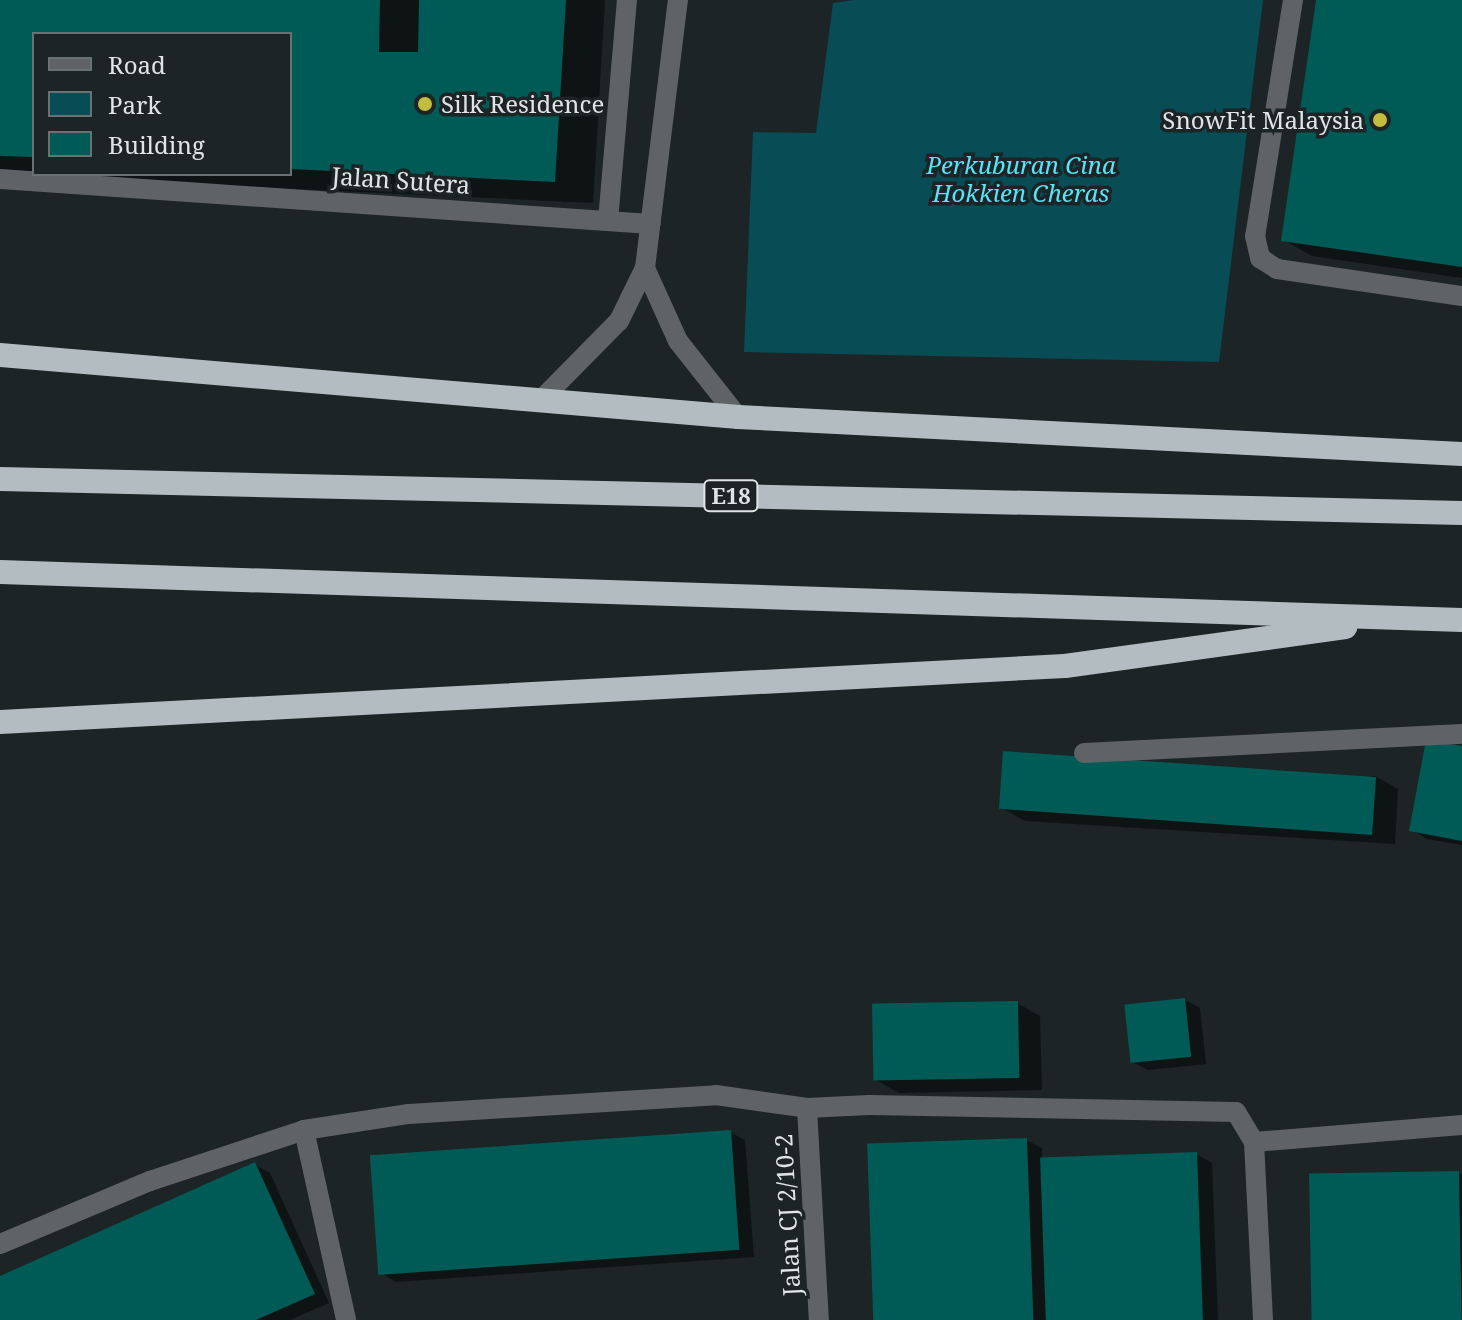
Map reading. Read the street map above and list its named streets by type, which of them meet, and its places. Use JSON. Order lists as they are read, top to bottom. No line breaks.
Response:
{"streets":{"highway":["E18"],"street":["Jalan Sutera","Jalan CJ 2/10-2"]},"parks":["Perkuburan Cina Hokkien Cheras"],"places":["Silk Residence","SnowFit Malaysia"],"legend":["Road","Park","Building"]}
